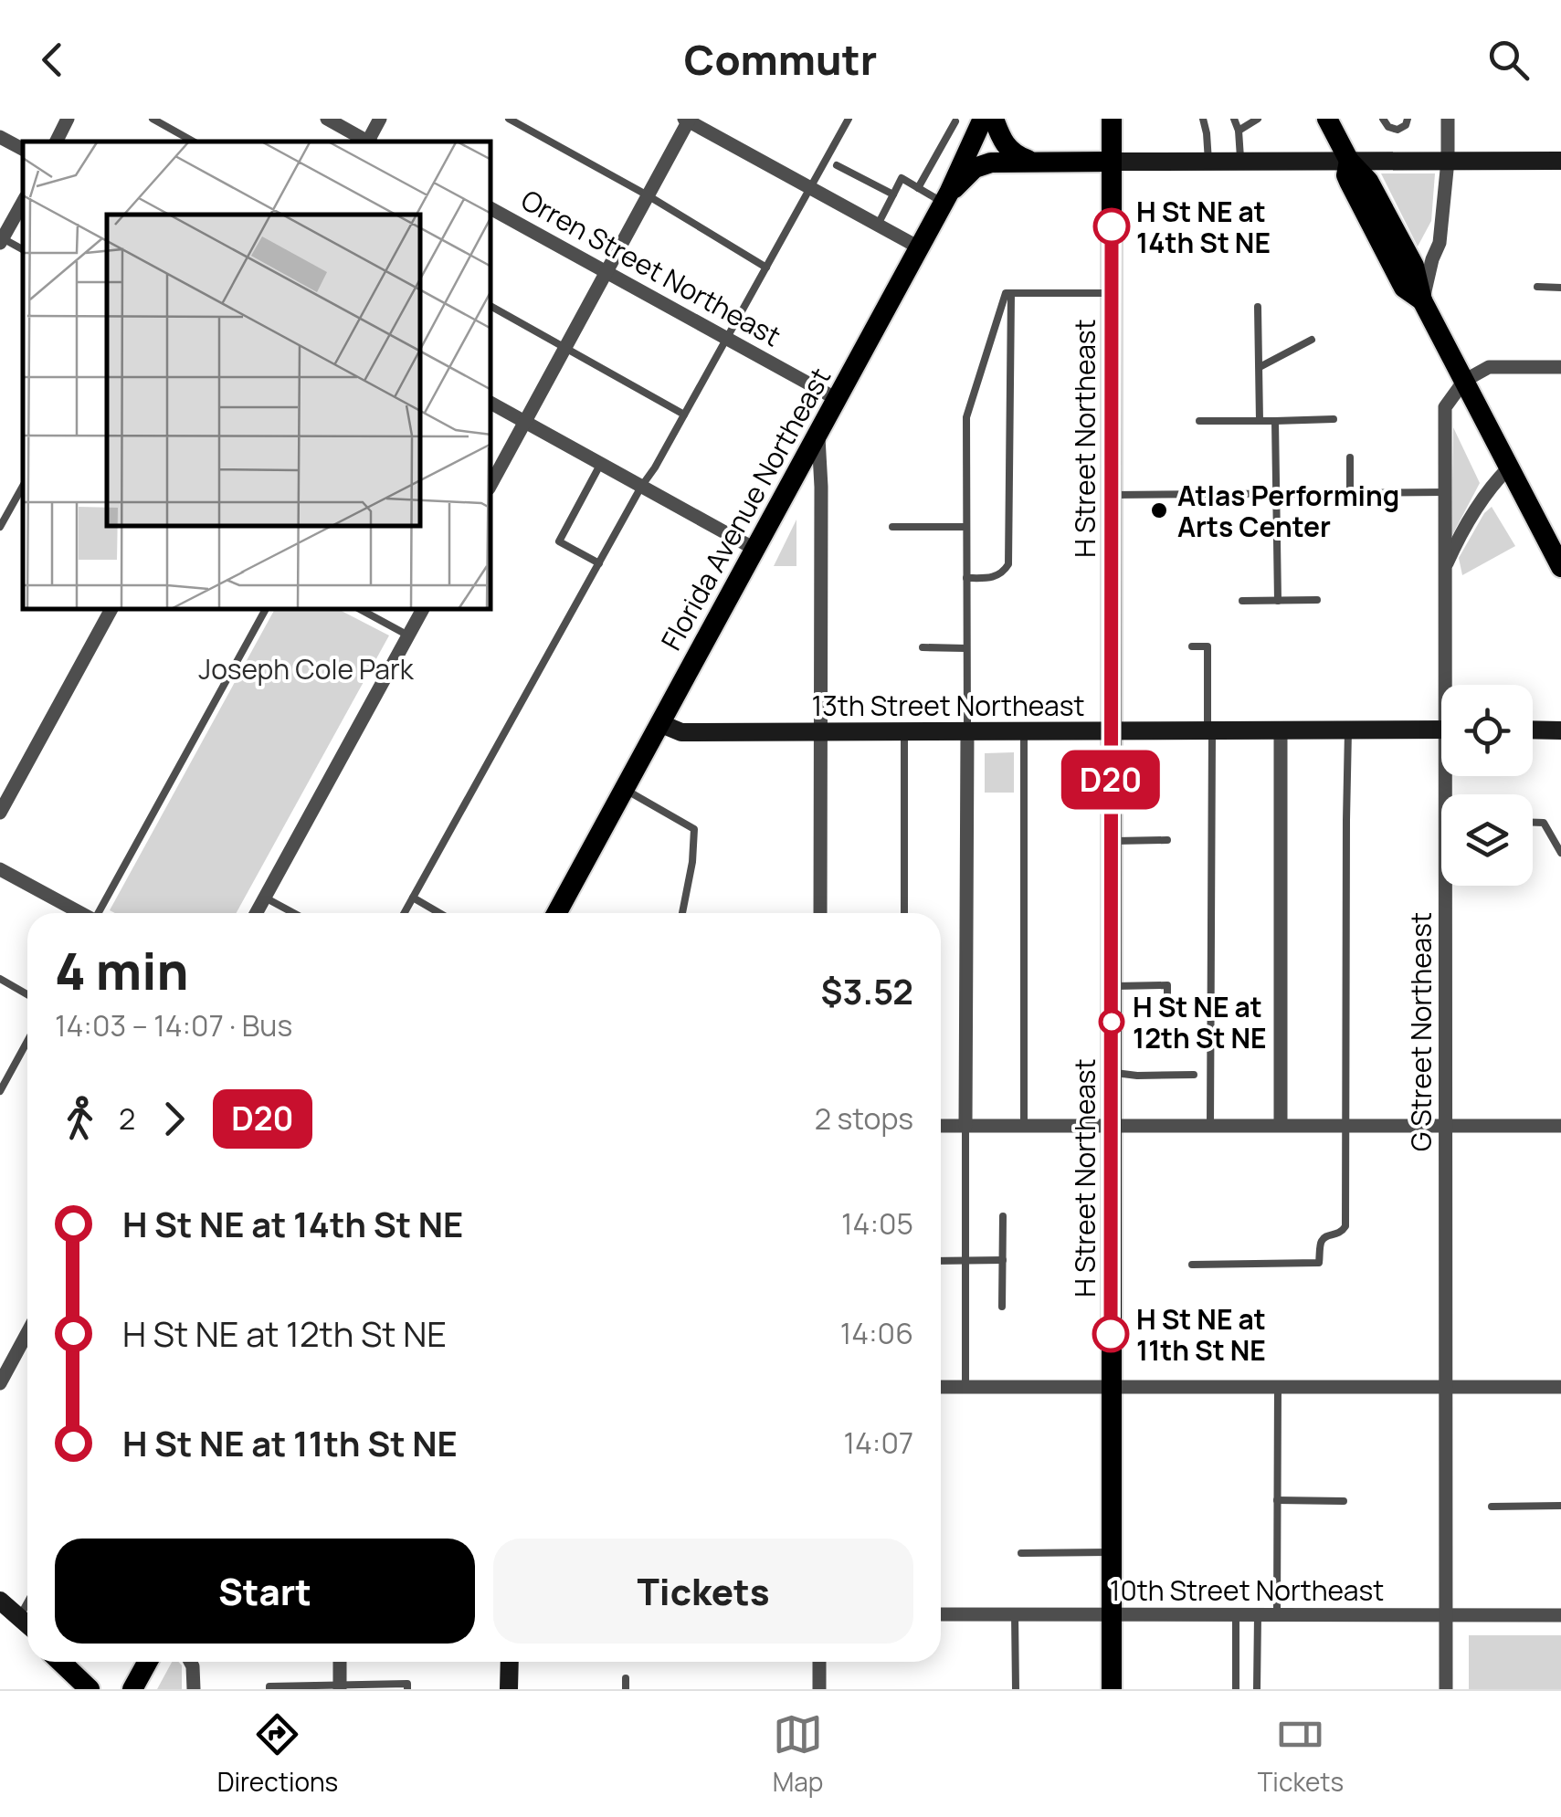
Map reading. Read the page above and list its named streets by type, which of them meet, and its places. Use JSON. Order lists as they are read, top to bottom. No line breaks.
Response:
{"streets":{"main road":["H Street Northeast","Florida Avenue Northeast"],"street":["Orren Street Northeast","13th Street Northeast","G Street Northeast","10th Street Northeast"]},"crossings":[["Orren Street Northeast","Florida Avenue Northeast"],["H Street Northeast","13th Street Northeast"],["H Street Northeast","10th Street Northeast"],["Florida Avenue Northeast","13th Street Northeast"],["G Street Northeast","10th Street Northeast"]],"parks":["Joseph Cole Park"],"places":["H St NE at 14th St NE","Atlas Performing Arts Center","H St NE at 12th St NE","H St NE at 11th St NE"],"lines":["bus line D20"],"page":{"header":"Commutr","on_map":"D20","heading":["4 min","14:03 – 14:07 · Bus","$3.52"],"legs":["2","D20","2 stops"],"list":[{"name":"H St NE at 14th St NE","value":"14:05"},{"name":"H St NE at 12th St NE","value":"14:06"},{"name":"H St NE at 11th St NE","value":"14:07"}],"buttons":["Start","Tickets"],"tabs":["Directions","Map","Tickets"]}}
